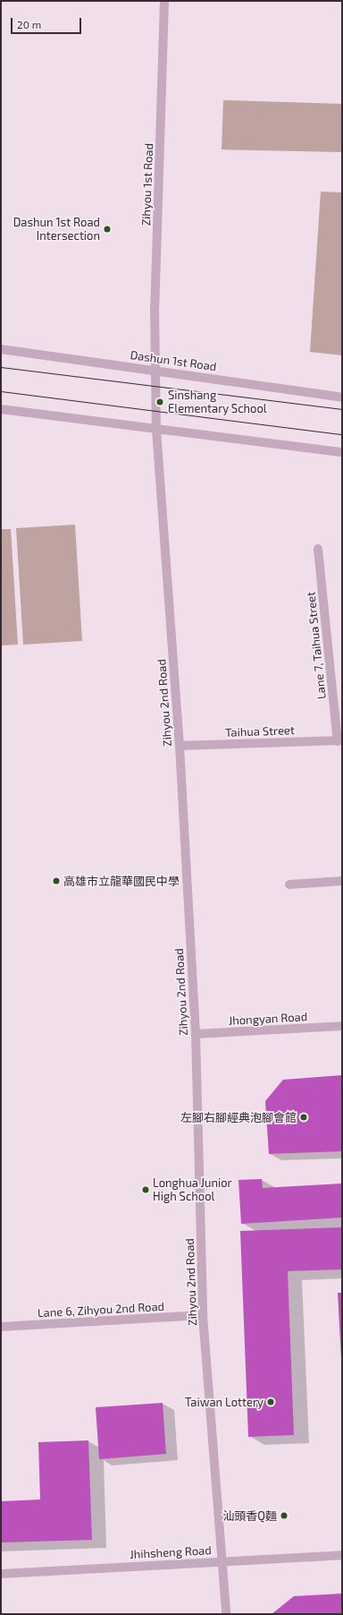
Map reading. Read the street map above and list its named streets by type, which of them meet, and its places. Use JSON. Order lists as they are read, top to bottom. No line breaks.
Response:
{"streets":{"street":["Zihyou 1st Road","Dashun 1st Road","Lane 7, Taihua Street","Zihyou 2nd Road","Taihua Street","Jhongyan Road","Lane 6, Zihyou 2nd Road","Jhihsheng Road"]},"crossings":[["Zihyou 1st Road","Dashun 1st Road"],["Zihyou 1st Road","Zihyou 2nd Road"],["Dashun 1st Road","Zihyou 2nd Road"],["Lane 7, Taihua Street","Taihua Street"],["Zihyou 2nd Road","Taihua Street"],["Zihyou 2nd Road","Jhongyan Road"],["Zihyou 2nd Road","Lane 6, Zihyou 2nd Road"],["Zihyou 2nd Road","Jhihsheng Road"]],"places":["Dashun 1st Road Intersection","Sinshang Elementary School","高雄市立龍華國民中學","左腳右腳經典泡腳會館","Longhua Junior High School","Taiwan Lottery","汕頭香Q麵"],"scale_bar":"20 m"}
